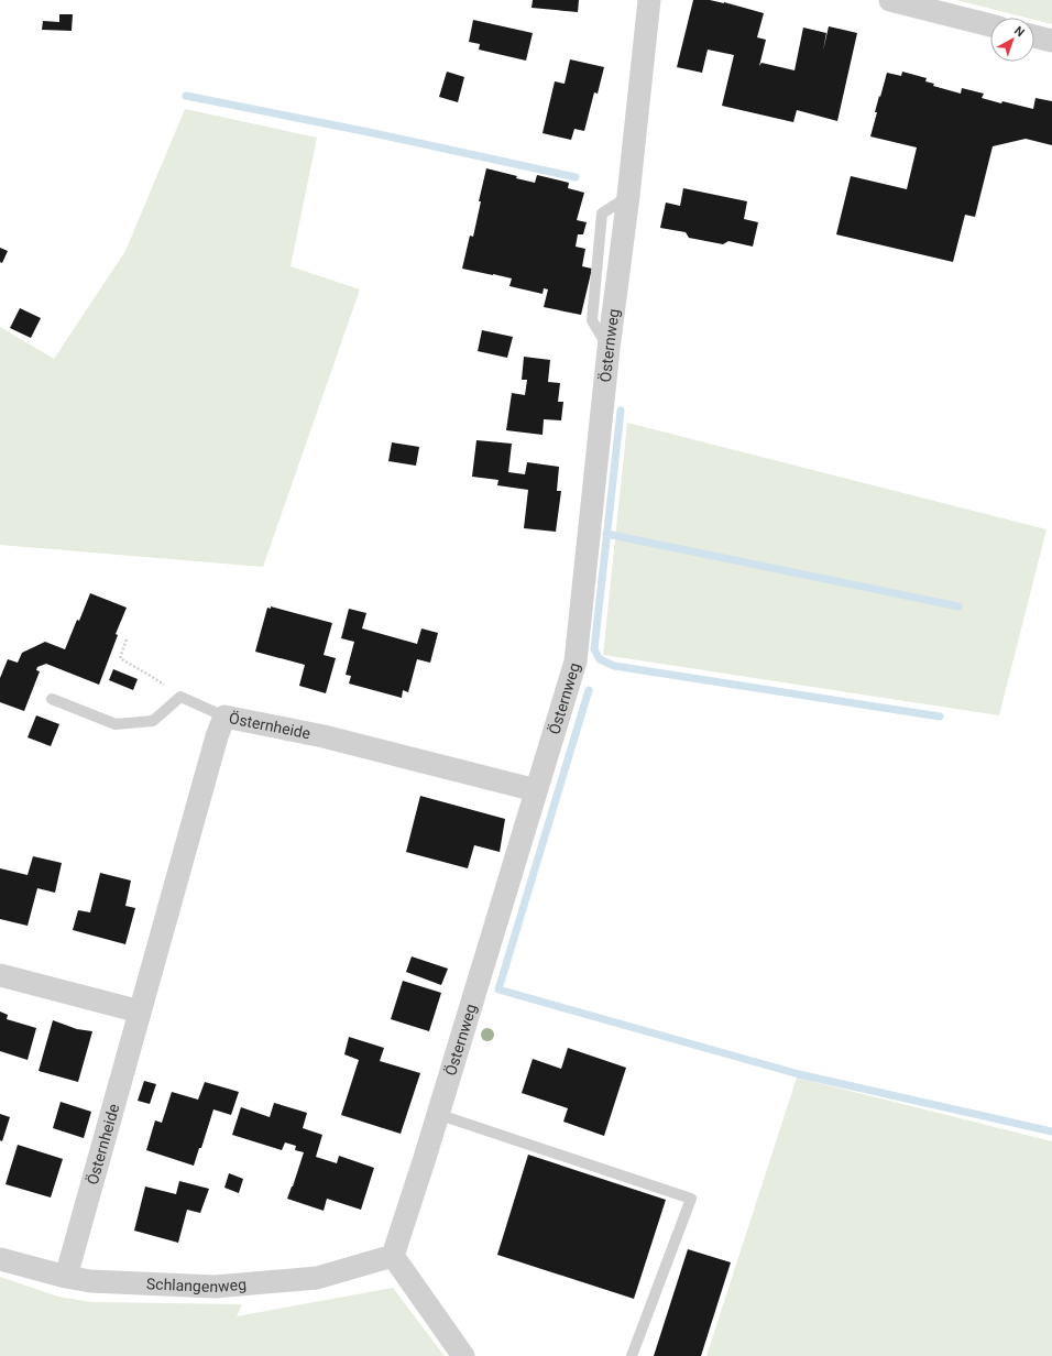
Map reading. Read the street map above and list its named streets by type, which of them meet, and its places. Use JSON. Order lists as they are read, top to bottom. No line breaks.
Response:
{"streets":{"street":["Östernweg","Östernheide","Schlangenweg"]},"crossings":[["Östernweg","Östernheide"],["Östernweg","Schlangenweg"],["Östernheide","Schlangenweg"]],"north":"top right"}
